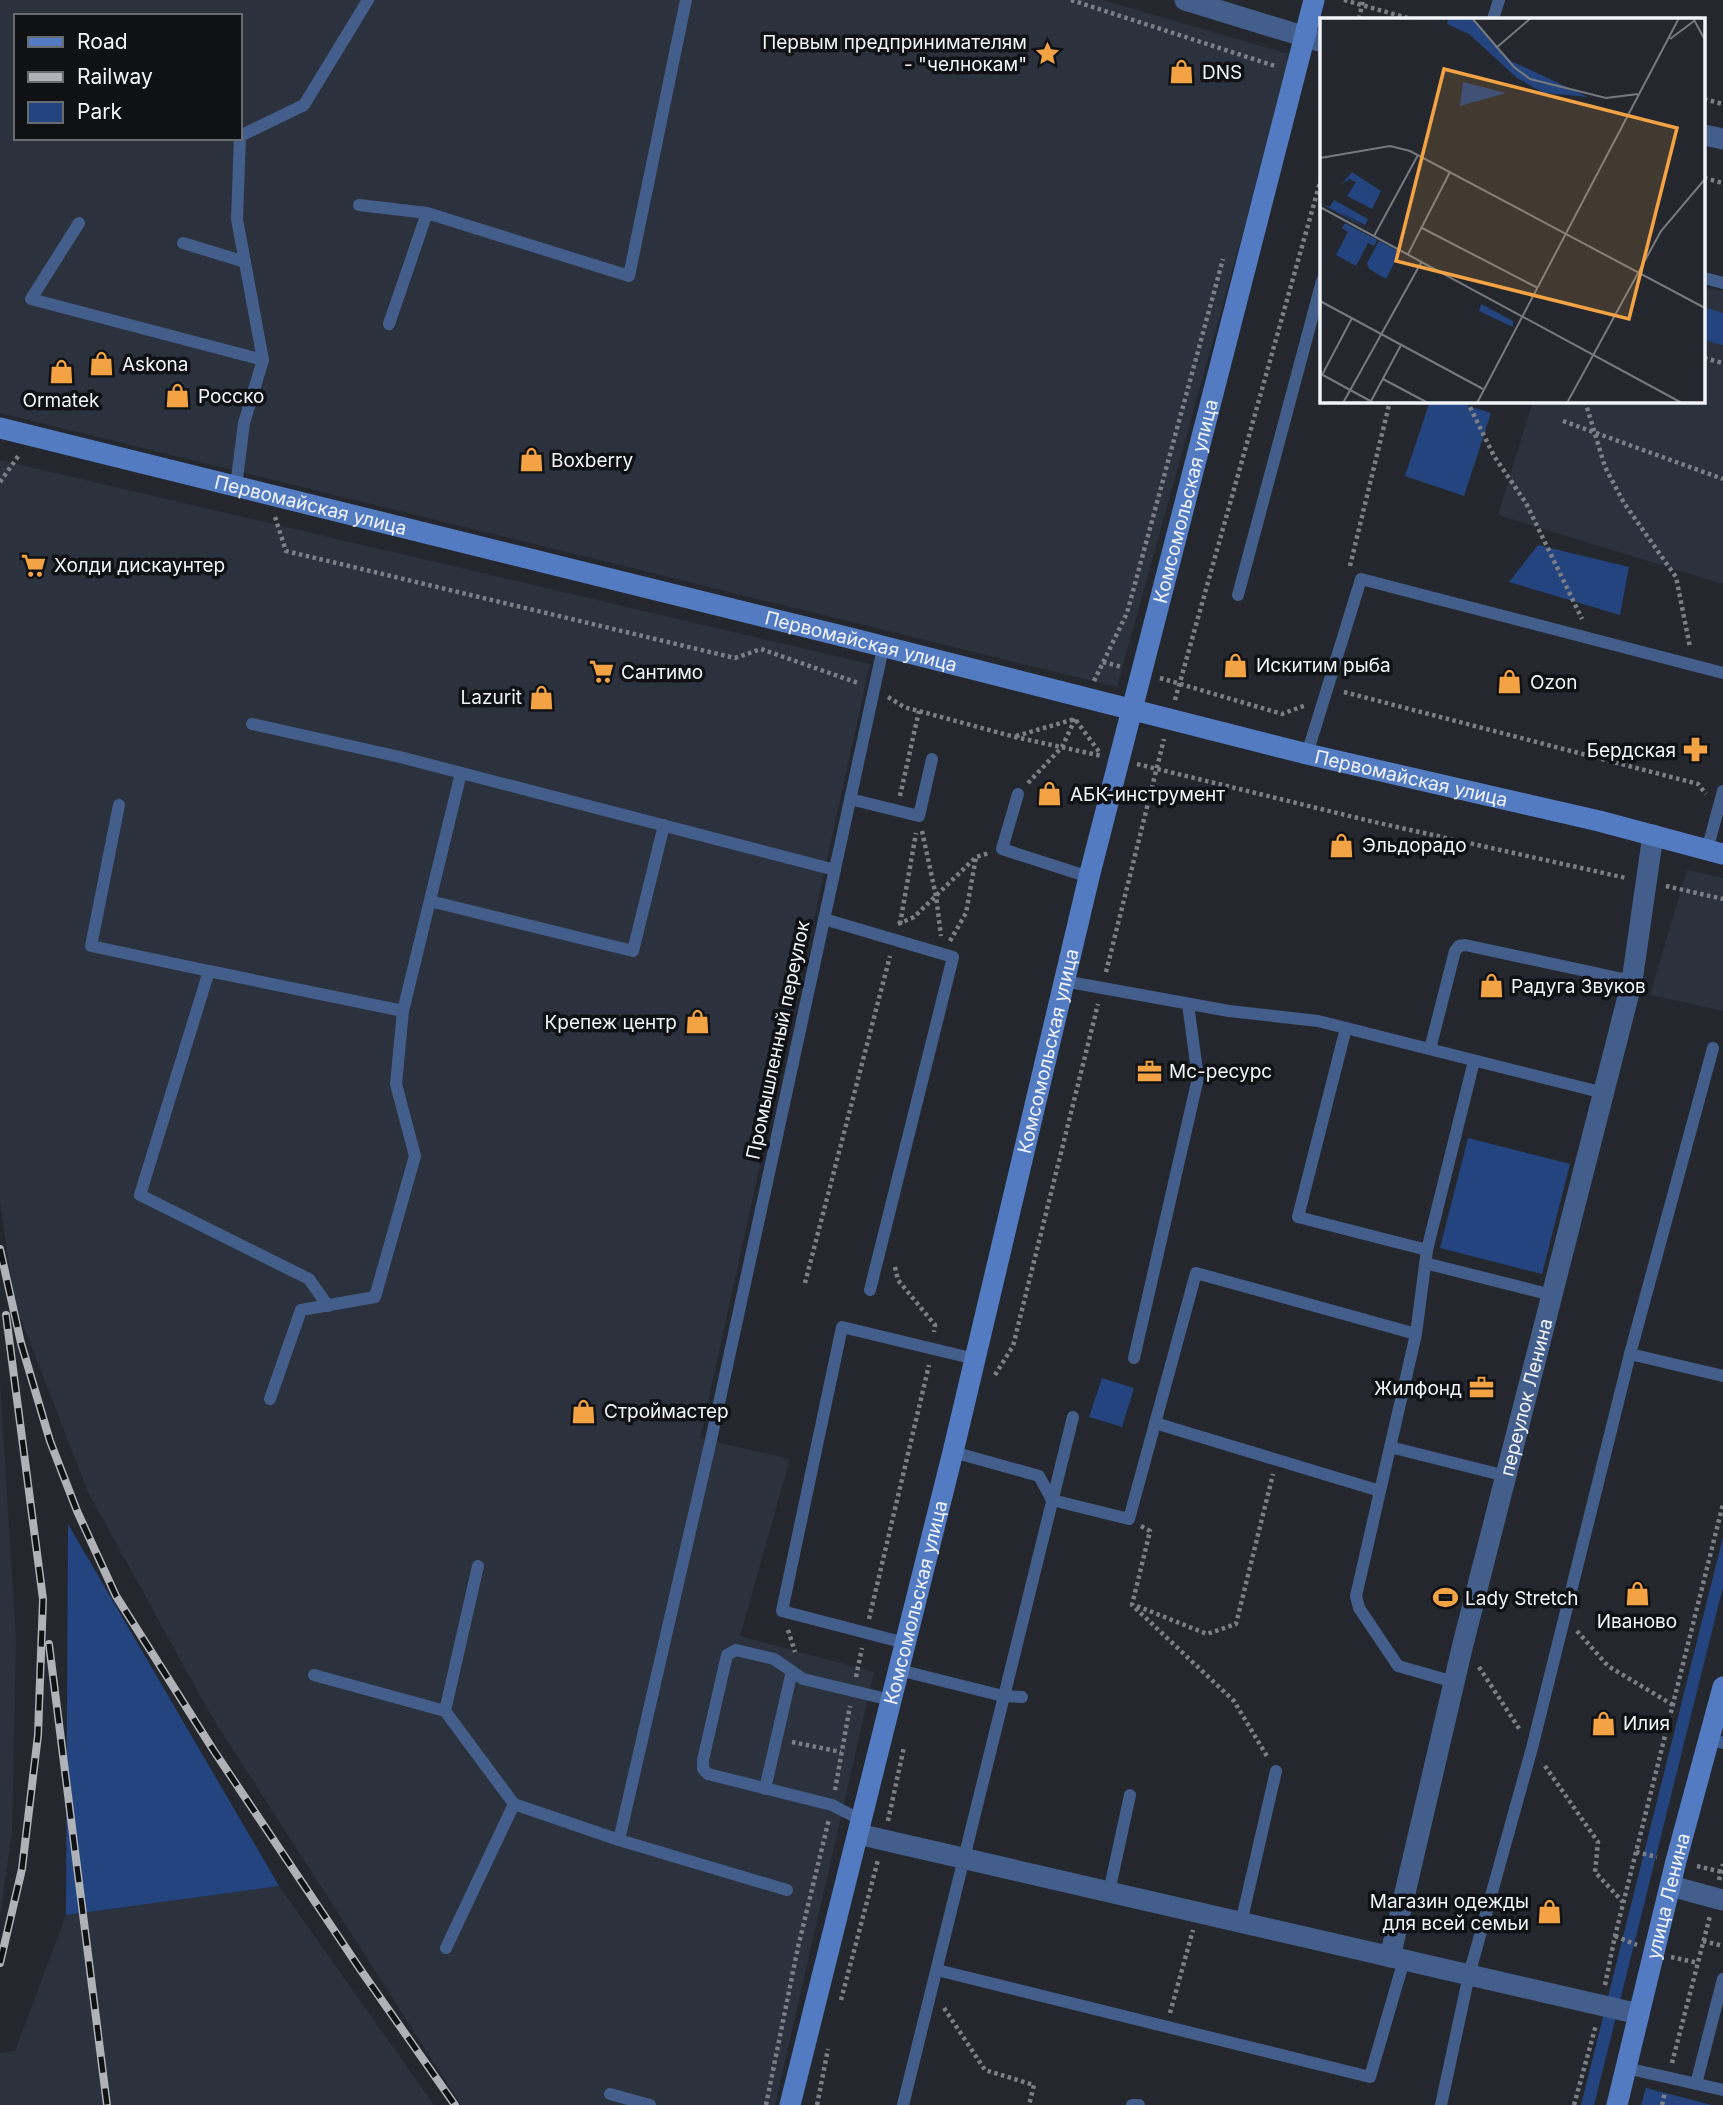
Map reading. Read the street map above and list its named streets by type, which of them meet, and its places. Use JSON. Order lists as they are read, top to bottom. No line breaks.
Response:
{"streets":{"main road":["Комсомольская улица","Первомайская улица","улица Ленина"],"street":["переулок Ленина"],"lane":["Промышленный переулок"]},"crossings":[["Комсомольская улица","Первомайская улица"],["Первомайская улица","Промышленный переулок"],["Первомайская улица","переулок Ленина"]],"places":{"place":["Первым предпринимателям - \"челнокам\""],"shop":["DNS","Askona","Ormatek","Росско","Boxberry","Искитим рыба","Ozon","Lazurit","АБК-инструмент","Эльдорадо","Радуга Звуков","Крепеж центр","Строймастер","Иваново","Илия","Магазин одежды для всей семьи"],"supermarket":["Холди дискаунтер","Сантимо"],"pharmacy":["Бердская"],"office":["Мс-ресурс","Жилфонд"],"sports":["Lady Stretch"]},"legend":["Road","Railway","Park"]}
